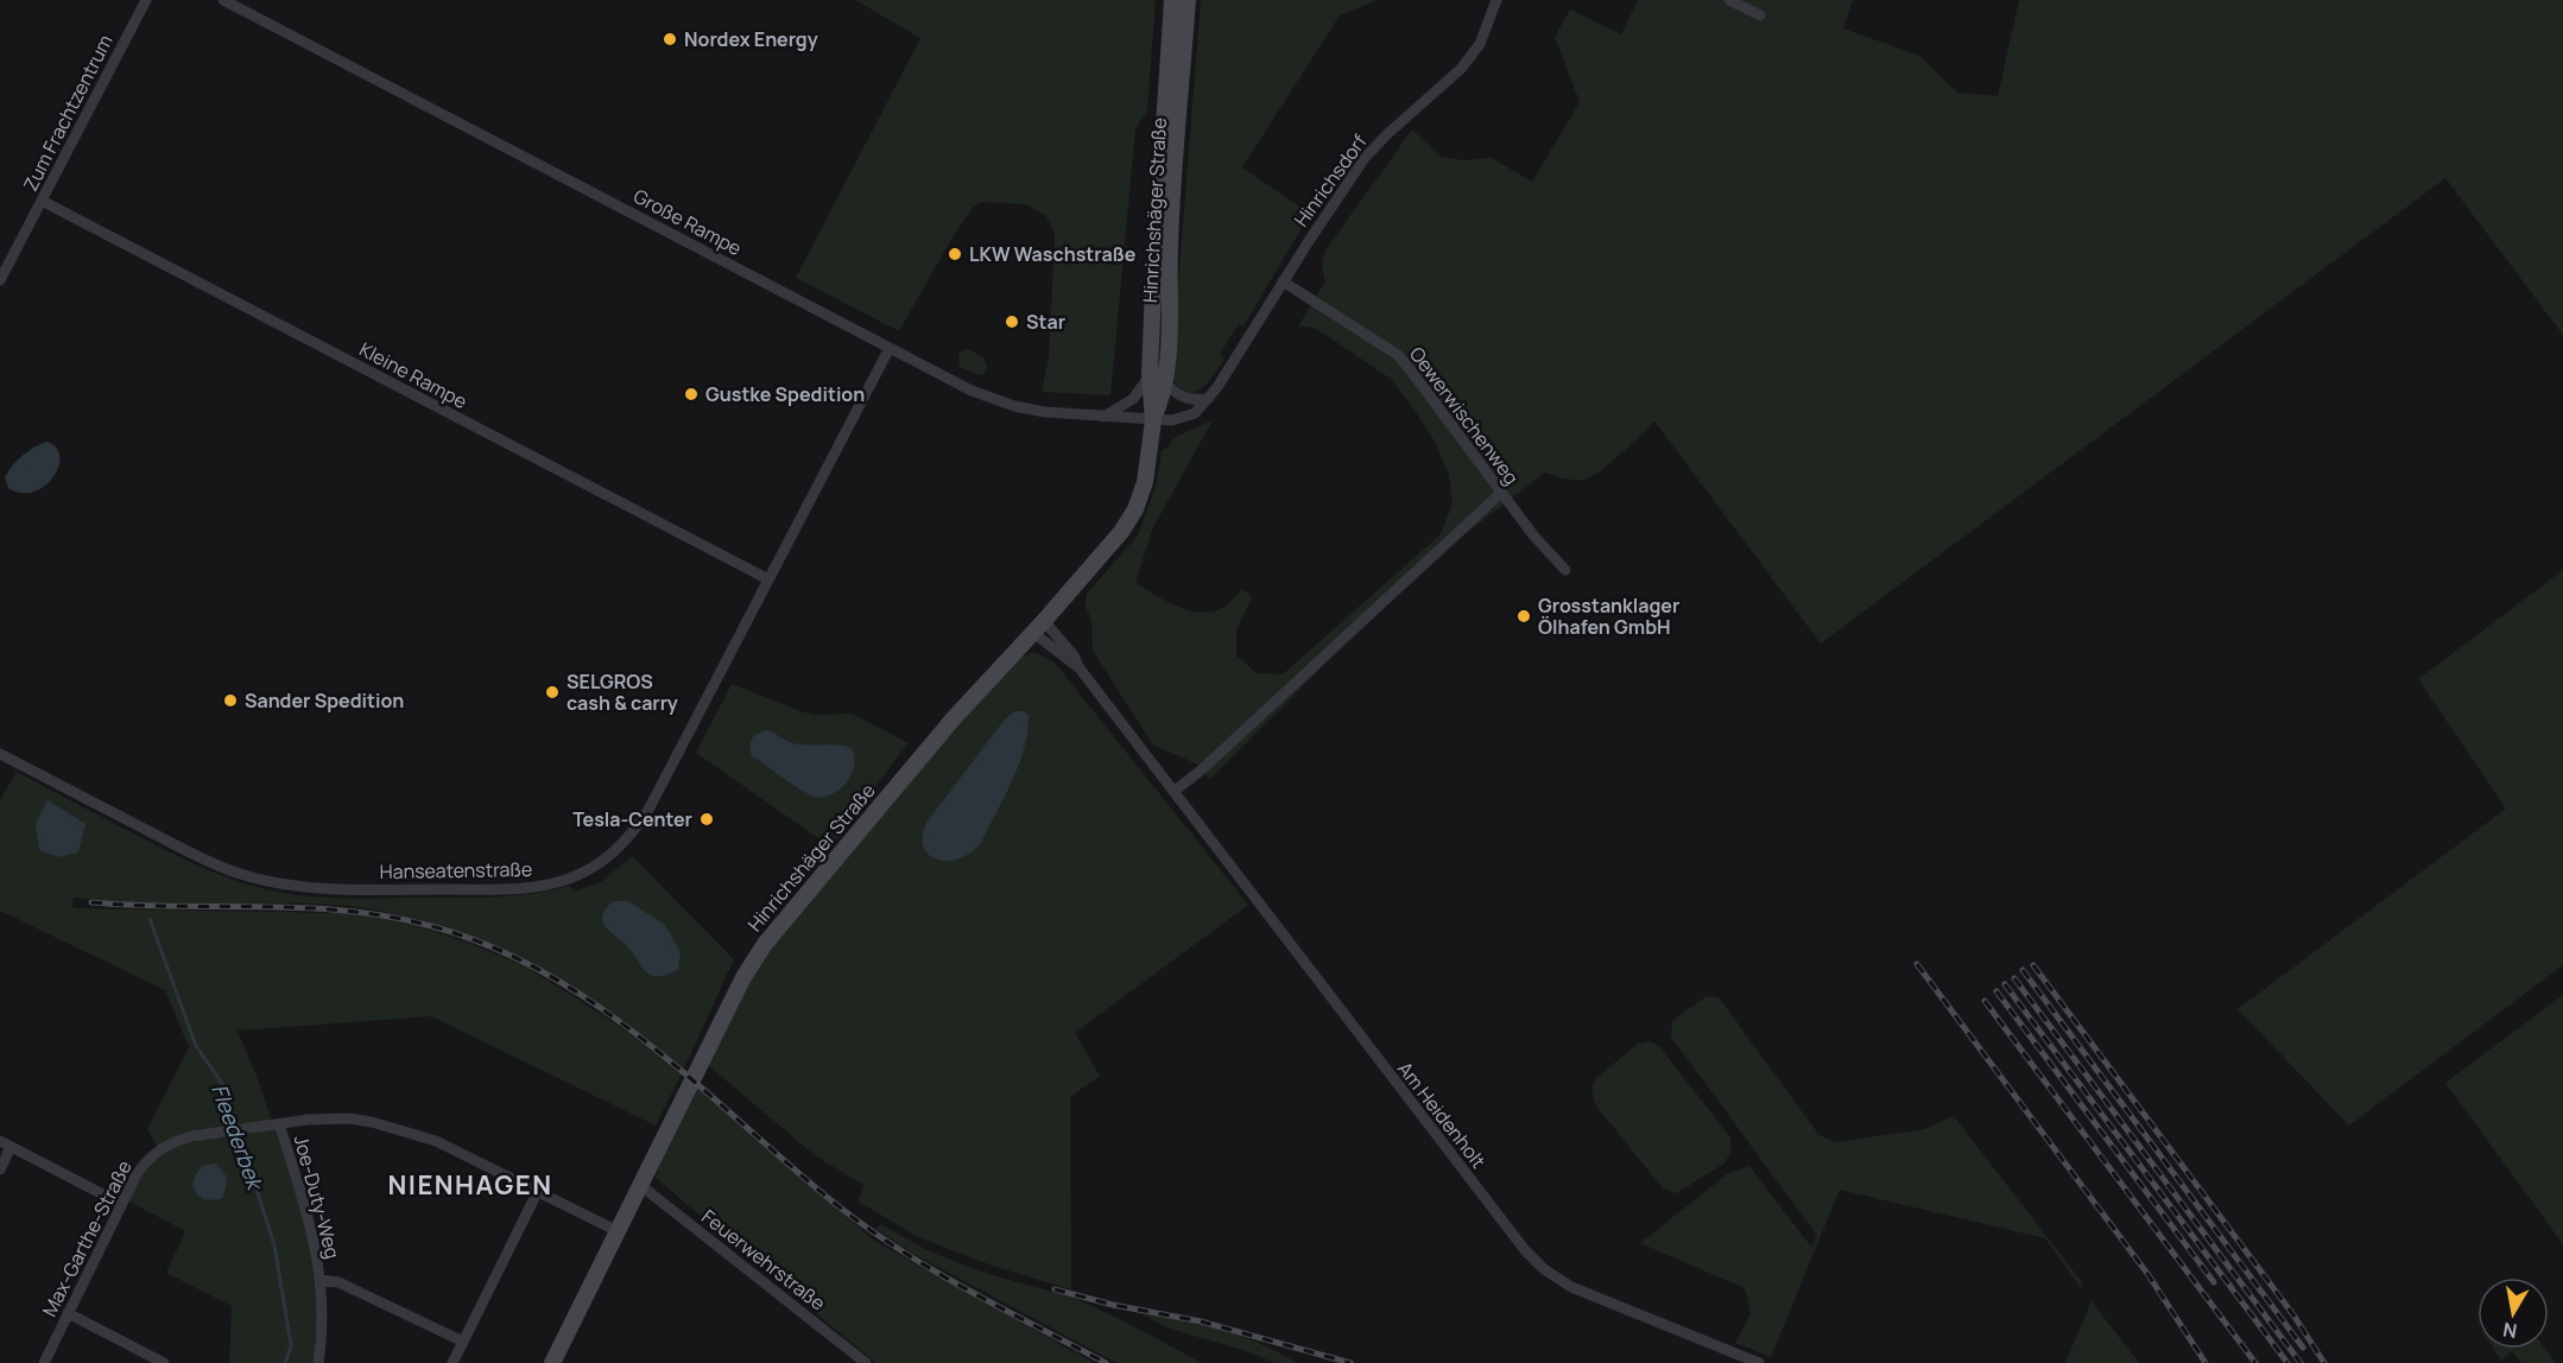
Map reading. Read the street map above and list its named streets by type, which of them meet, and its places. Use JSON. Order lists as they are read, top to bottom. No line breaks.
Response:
{"streets":{"main road":["Hinrichshäger Straße"],"street":["Zum Frachtzentrum","Hinrichsdorf","Große Rampe","Kleine Rampe","Oewerwischenweg","Hanseatenstraße","Am Heidenholt","Joe-Duty-Weg","Max-Garthe-Straße","Feuerwehrstraße"]},"crossings":[["Zum Frachtzentrum","Kleine Rampe"],["Hinrichsdorf","Hinrichshäger Straße"],["Hinrichsdorf","Große Rampe"],["Hinrichsdorf","Oewerwischenweg"],["Hinrichshäger Straße","Große Rampe"],["Hinrichshäger Straße","Am Heidenholt"],["Hinrichshäger Straße","Max-Garthe-Straße"],["Hinrichshäger Straße","Feuerwehrstraße"],["Große Rampe","Hanseatenstraße"],["Kleine Rampe","Hanseatenstraße"],["Joe-Duty-Weg","Max-Garthe-Straße"]],"districts":["NIENHAGEN"],"water":["Fleederbek"],"places":["Nordex Energy","LKW Waschstraße","Star","Gustke Spedition","Grosstanklager Ölhafen GmbH","SELGROS cash & carry","Sander Spedition","Tesla-Center"],"north":"bottom"}
